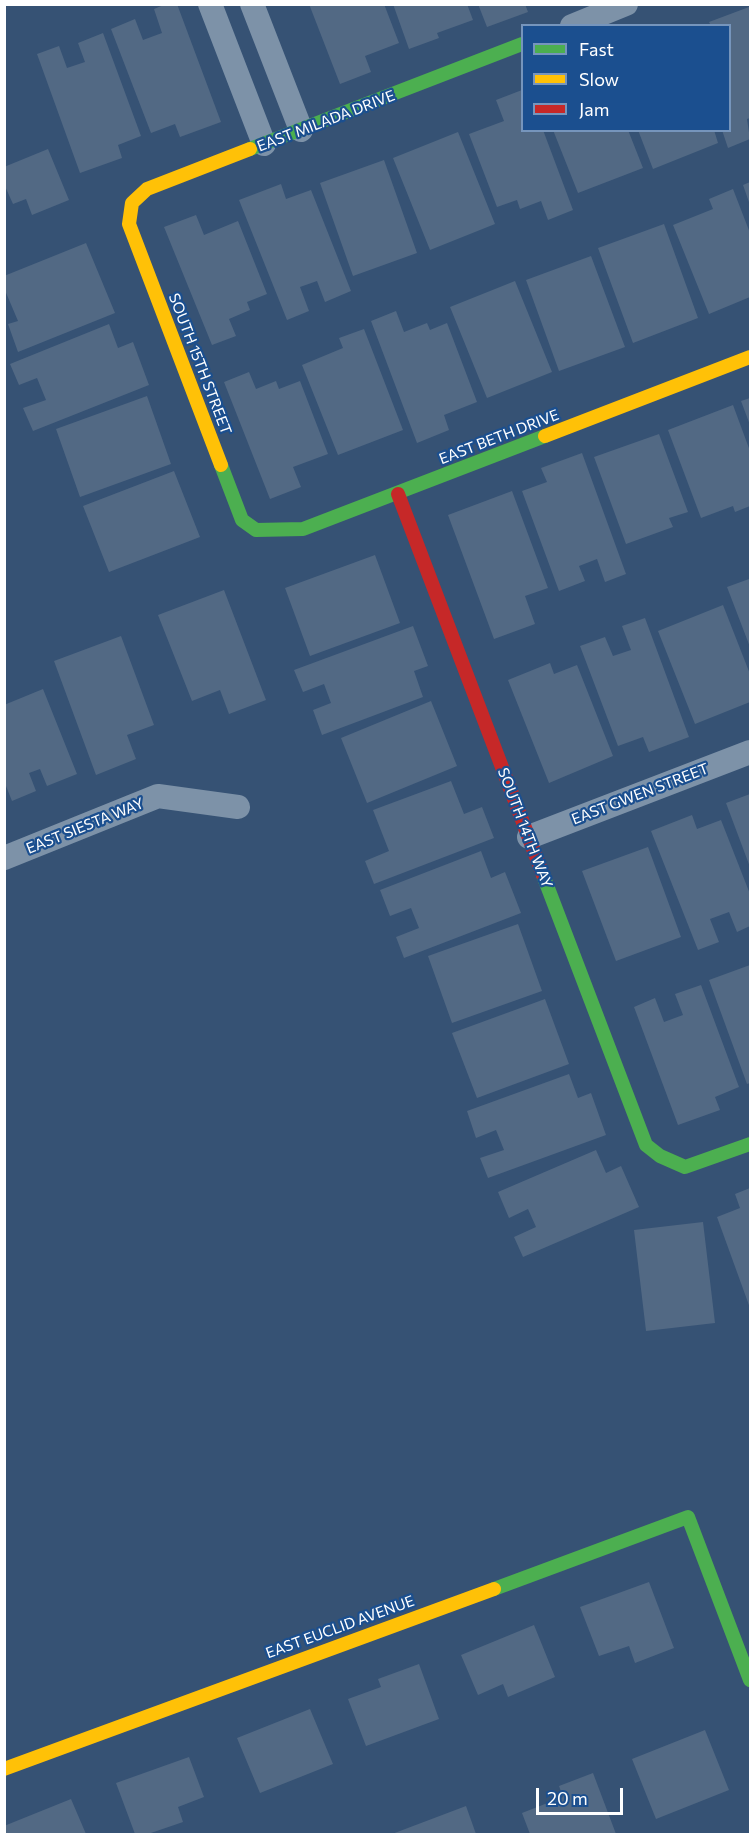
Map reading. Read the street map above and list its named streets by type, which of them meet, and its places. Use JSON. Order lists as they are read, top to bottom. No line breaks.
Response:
{"streets":{"street":["EAST MILADA DRIVE","SOUTH 15TH STREET","EAST BETH DRIVE","EAST GWEN STREET","EAST SIESTA WAY","SOUTH 14TH WAY","EAST EUCLID AVENUE"]},"crossings":[["EAST MILADA DRIVE","SOUTH 15TH STREET"],["SOUTH 15TH STREET","EAST BETH DRIVE"],["EAST BETH DRIVE","SOUTH 14TH WAY"],["EAST GWEN STREET","SOUTH 14TH WAY"]],"legend":["Fast","Slow","Jam"],"scale_bar":"20 m"}
